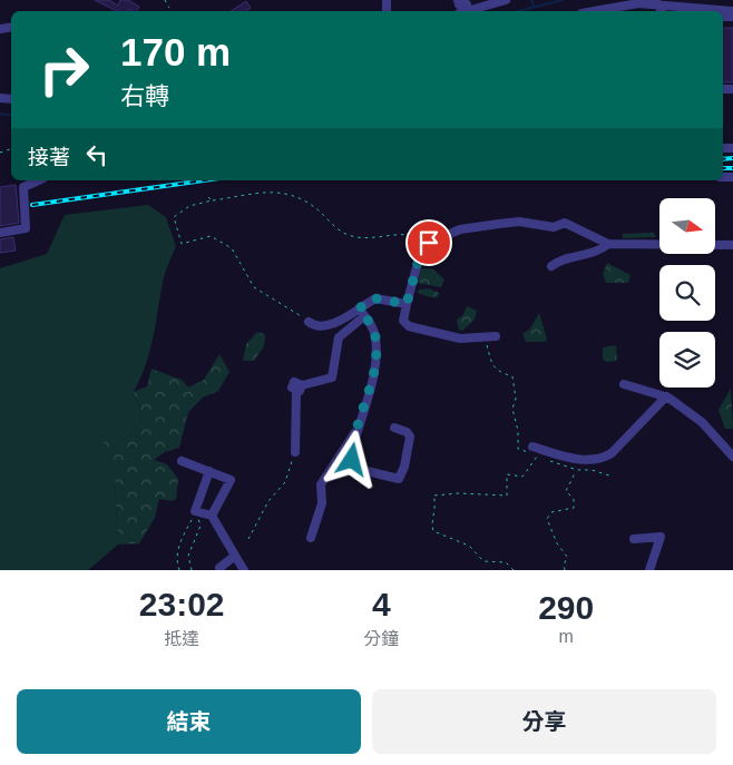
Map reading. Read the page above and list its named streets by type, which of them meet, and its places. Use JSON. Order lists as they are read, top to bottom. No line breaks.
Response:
{"north":"right","page":{"turn":["170 m","右轉"],"then":"接著","eta":["23:02","抵達","4","分鐘","290","m"],"buttons":["結束","分享"]}}
